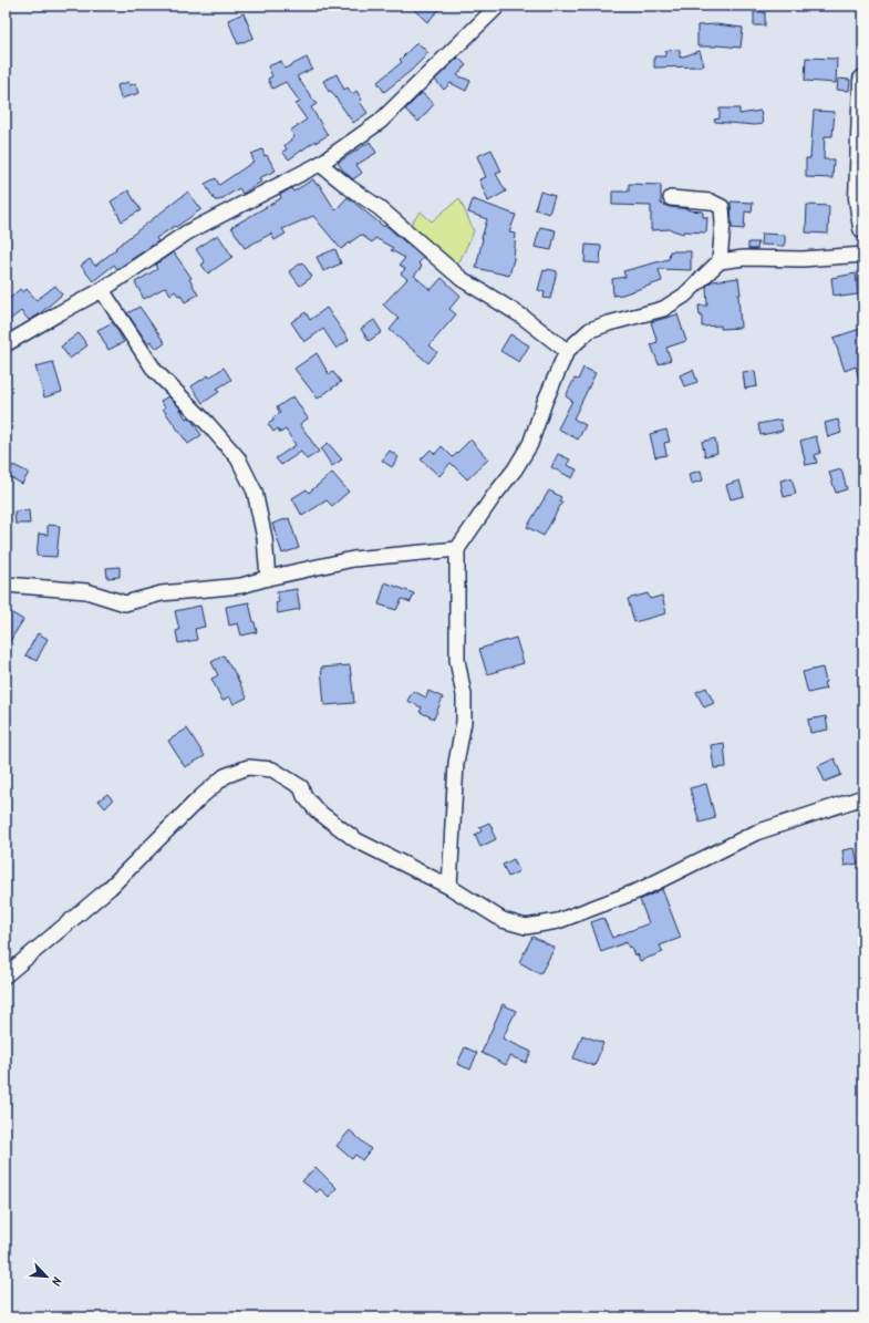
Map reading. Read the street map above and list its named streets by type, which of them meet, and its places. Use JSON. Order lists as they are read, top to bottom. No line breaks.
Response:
{"north":"bottom right"}
